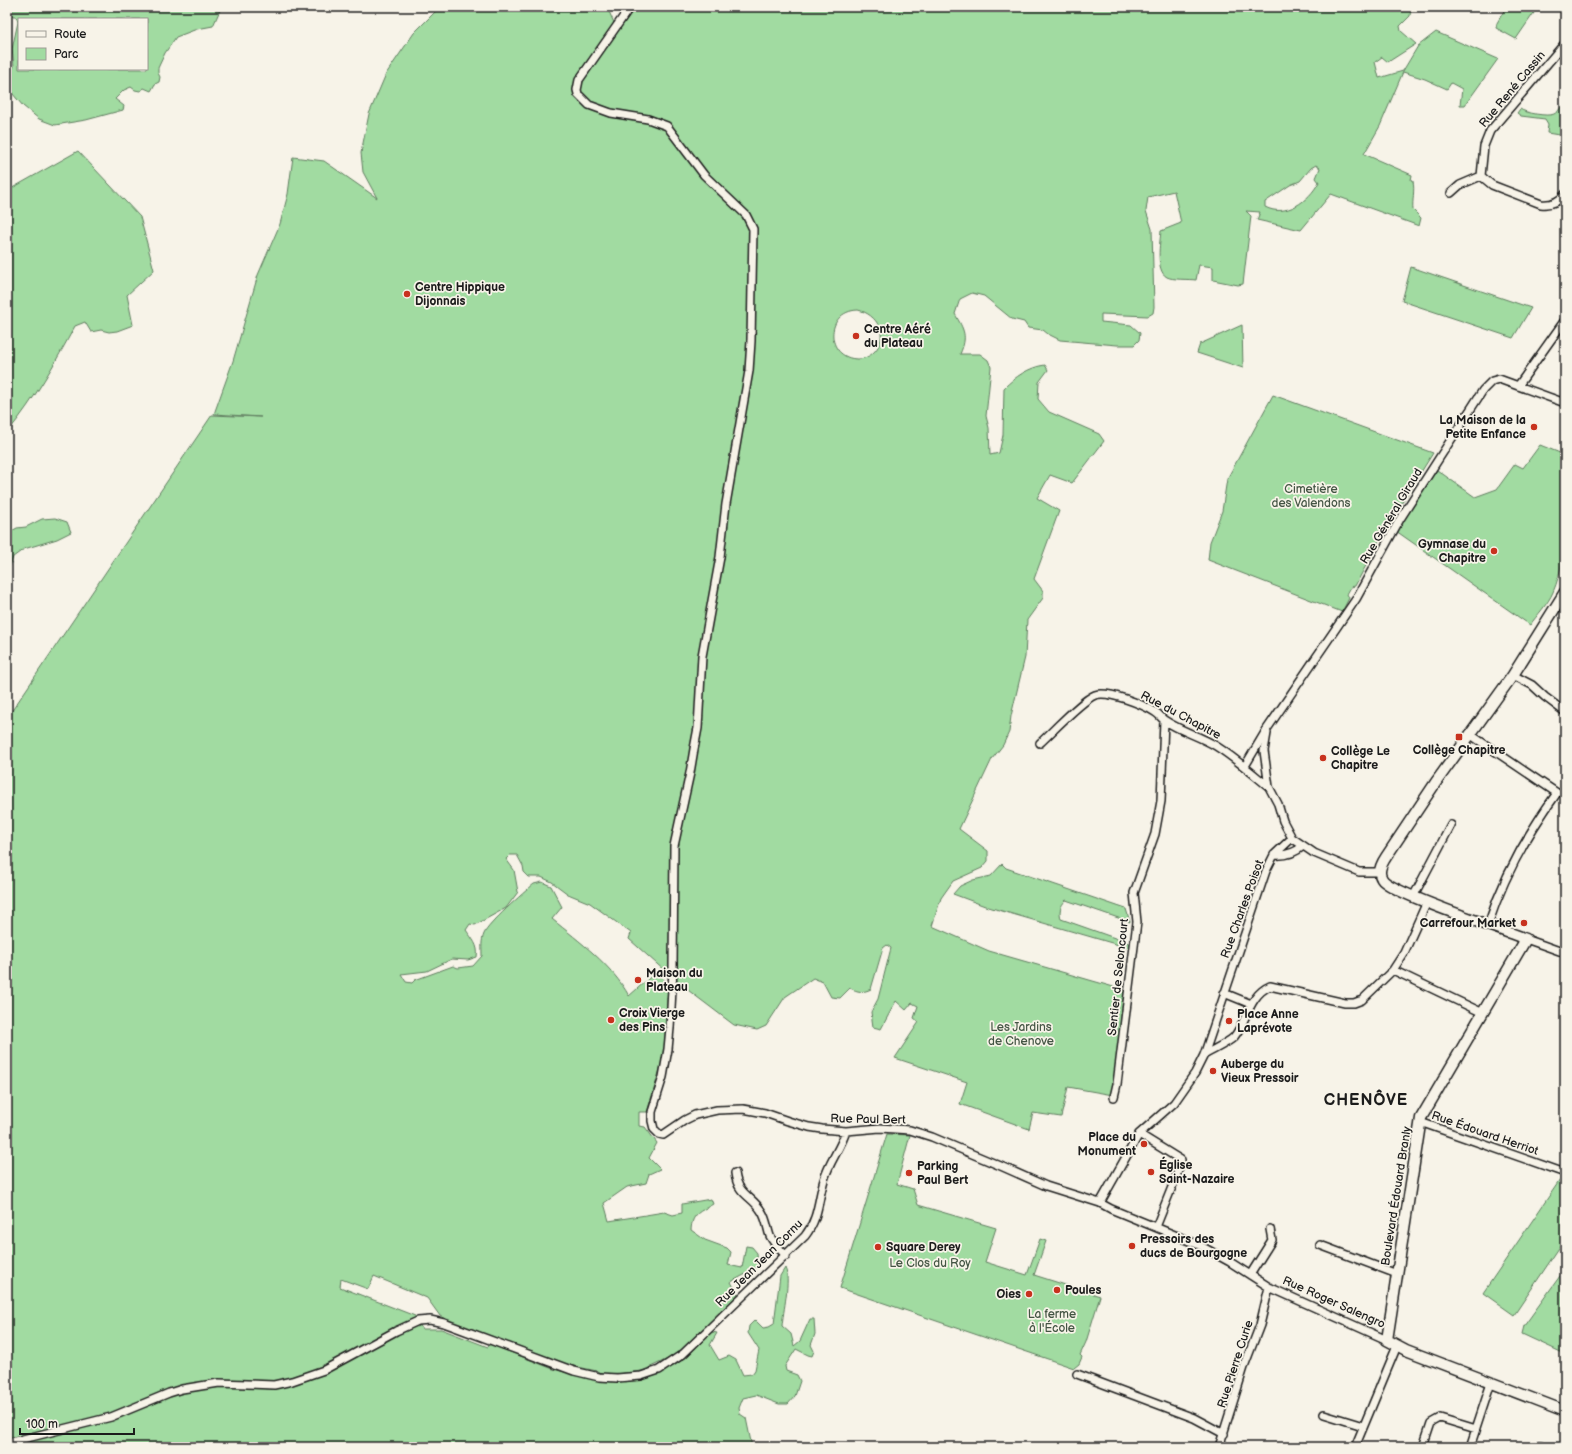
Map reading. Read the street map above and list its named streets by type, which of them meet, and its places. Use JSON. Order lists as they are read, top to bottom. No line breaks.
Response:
{"streets":{"street":["Rue René Cassin","Rue Général Giraud","Rue du Chapitre","Rue Charles Poisot","Sentier de Seloncourt","Rue Paul Bert","Rue Édouard Herriot","Boulevard Édouard Branly","Rue Jean Jean Cornu","Rue Roger Salengro","Rue Pierre Curie"]},"crossings":[["Rue Général Giraud","Rue du Chapitre"],["Rue Général Giraud","Rue Charles Poisot"],["Rue du Chapitre","Sentier de Seloncourt"],["Rue Paul Bert","Rue Jean Jean Cornu"],["Rue Paul Bert","Rue Roger Salengro"],["Rue Édouard Herriot","Boulevard Édouard Branly"],["Boulevard Édouard Branly","Rue Roger Salengro"],["Rue Roger Salengro","Rue Pierre Curie"]],"districts":["CHENÔVE"],"parks":["Cimetière des Valendons","Les Jardins de Chenove","Le Clos du Roy","La ferme à l'École"],"places":{"other":["Centre Hippique Dijonnais","Centre Aéré du Plateau","La Maison de la Petite Enfance","Gymnase du Chapitre","Collège Le Chapitre","Carrefour Market","Maison du Plateau","Croix Vierge des Pins","Place Anne Laprévote","Auberge du Vieux Pressoir","Place du Monument","Église Saint-Nazaire","Parking Paul Bert","Pressoirs des ducs de Bourgogne","Square Derey","Poules","Oies"],"transit":["Collège Chapitre"]},"legend":["Route","Parc"],"scale_bar":"100 m"}
